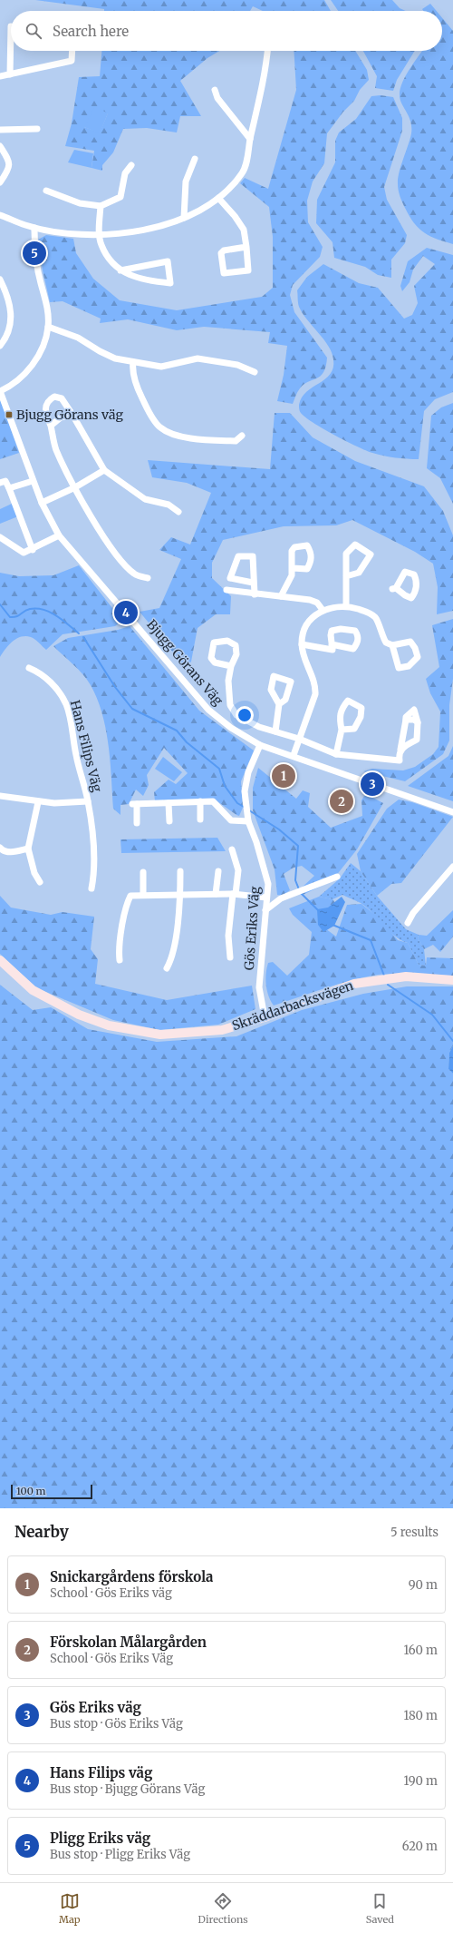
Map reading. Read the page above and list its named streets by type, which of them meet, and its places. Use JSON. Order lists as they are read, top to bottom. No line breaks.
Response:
{"streets":{"street":["Bjugg Görans Väg","Hans Filips Väg","Gös Eriks Väg","Skräddarbacksvägen"]},"crossings":[["Bjugg Görans Väg","Gös Eriks Väg"],["Gös Eriks Väg","Skräddarbacksvägen"]],"places":{"transit":["Bjugg Görans väg"]},"scale_bar":"100 m","page":{"search":"Search here","pins":["5","4","1","3","2"],"scale":"100 m","heading":["Nearby","5 results"],"list":[{"mark":"1","name":"Snickargårdens förskola","note":"School · Gös Eriks väg","value":"90 m"},{"mark":"2","name":"Förskolan Målargården","note":"School · Gös Eriks Väg","value":"160 m"},{"mark":"3","name":"Gös Eriks väg","note":"Bus stop · Gös Eriks Väg","value":"180 m"},{"mark":"4","name":"Hans Filips väg","note":"Bus stop · Bjugg Görans Väg","value":"190 m"},{"mark":"5","name":"Pligg Eriks väg","note":"Bus stop · Pligg Eriks Väg","value":"620 m"}],"nav":["Map","Directions","Saved"]}}
